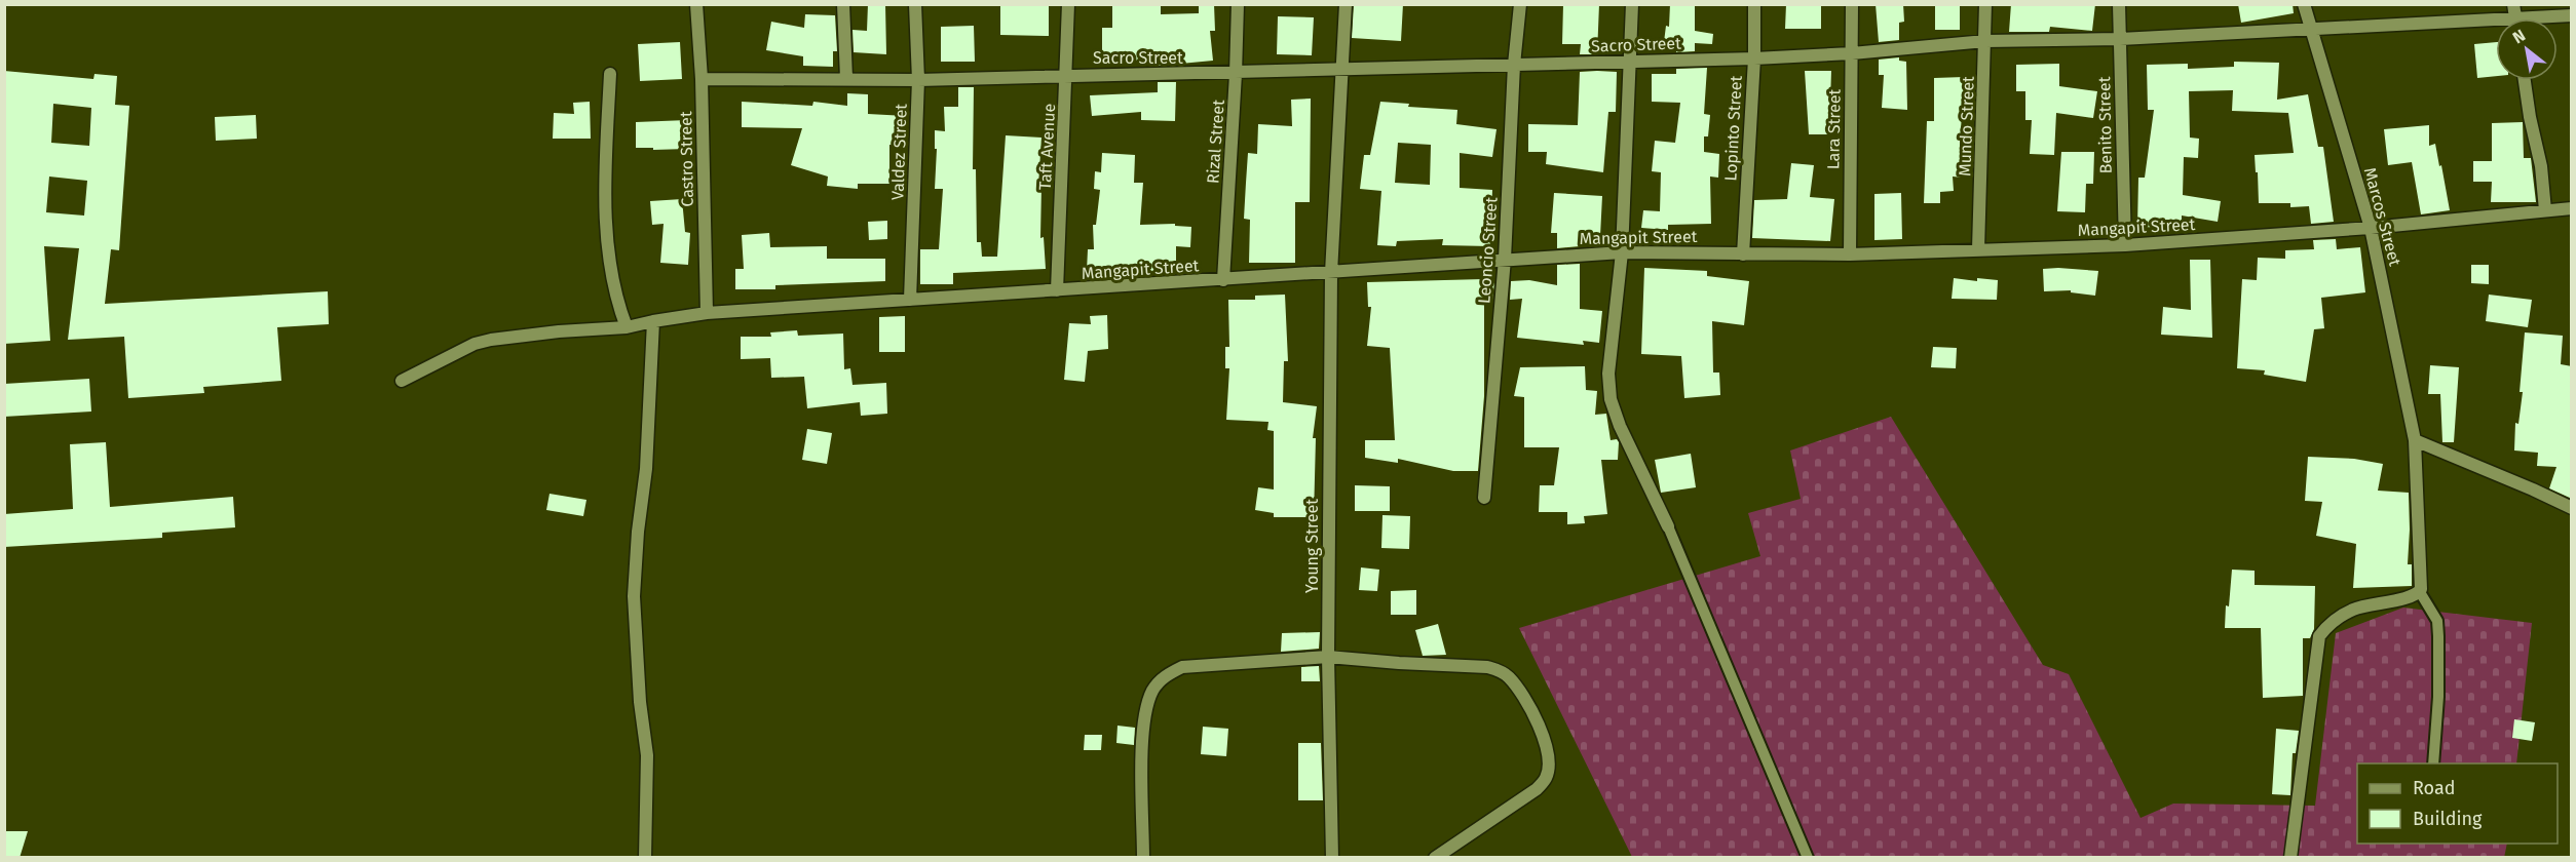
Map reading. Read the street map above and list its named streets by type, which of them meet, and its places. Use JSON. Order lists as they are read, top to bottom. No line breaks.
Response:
{"streets":{"street":["Sacro Street","Benito Street","Mundo Street","Lopinto Street","Lara Street","Rizal Street","Taft Avenue","Valdez Street","Castro Street","Marcos Street","Mangapit Street","Leoncio Street","Young Street"]},"crossings":[["Sacro Street","Benito Street"],["Sacro Street","Mundo Street"],["Sacro Street","Lopinto Street"],["Sacro Street","Lara Street"],["Sacro Street","Rizal Street"],["Sacro Street","Taft Avenue"],["Sacro Street","Valdez Street"],["Sacro Street","Castro Street"],["Sacro Street","Marcos Street"],["Sacro Street","Leoncio Street"],["Sacro Street","Young Street"],["Benito Street","Mangapit Street"],["Mundo Street","Mangapit Street"],["Lopinto Street","Mangapit Street"],["Lara Street","Mangapit Street"],["Rizal Street","Mangapit Street"],["Taft Avenue","Mangapit Street"],["Valdez Street","Mangapit Street"],["Castro Street","Mangapit Street"],["Marcos Street","Mangapit Street"],["Mangapit Street","Leoncio Street"],["Mangapit Street","Young Street"]],"legend":["Road","Building"],"north":"top left"}
